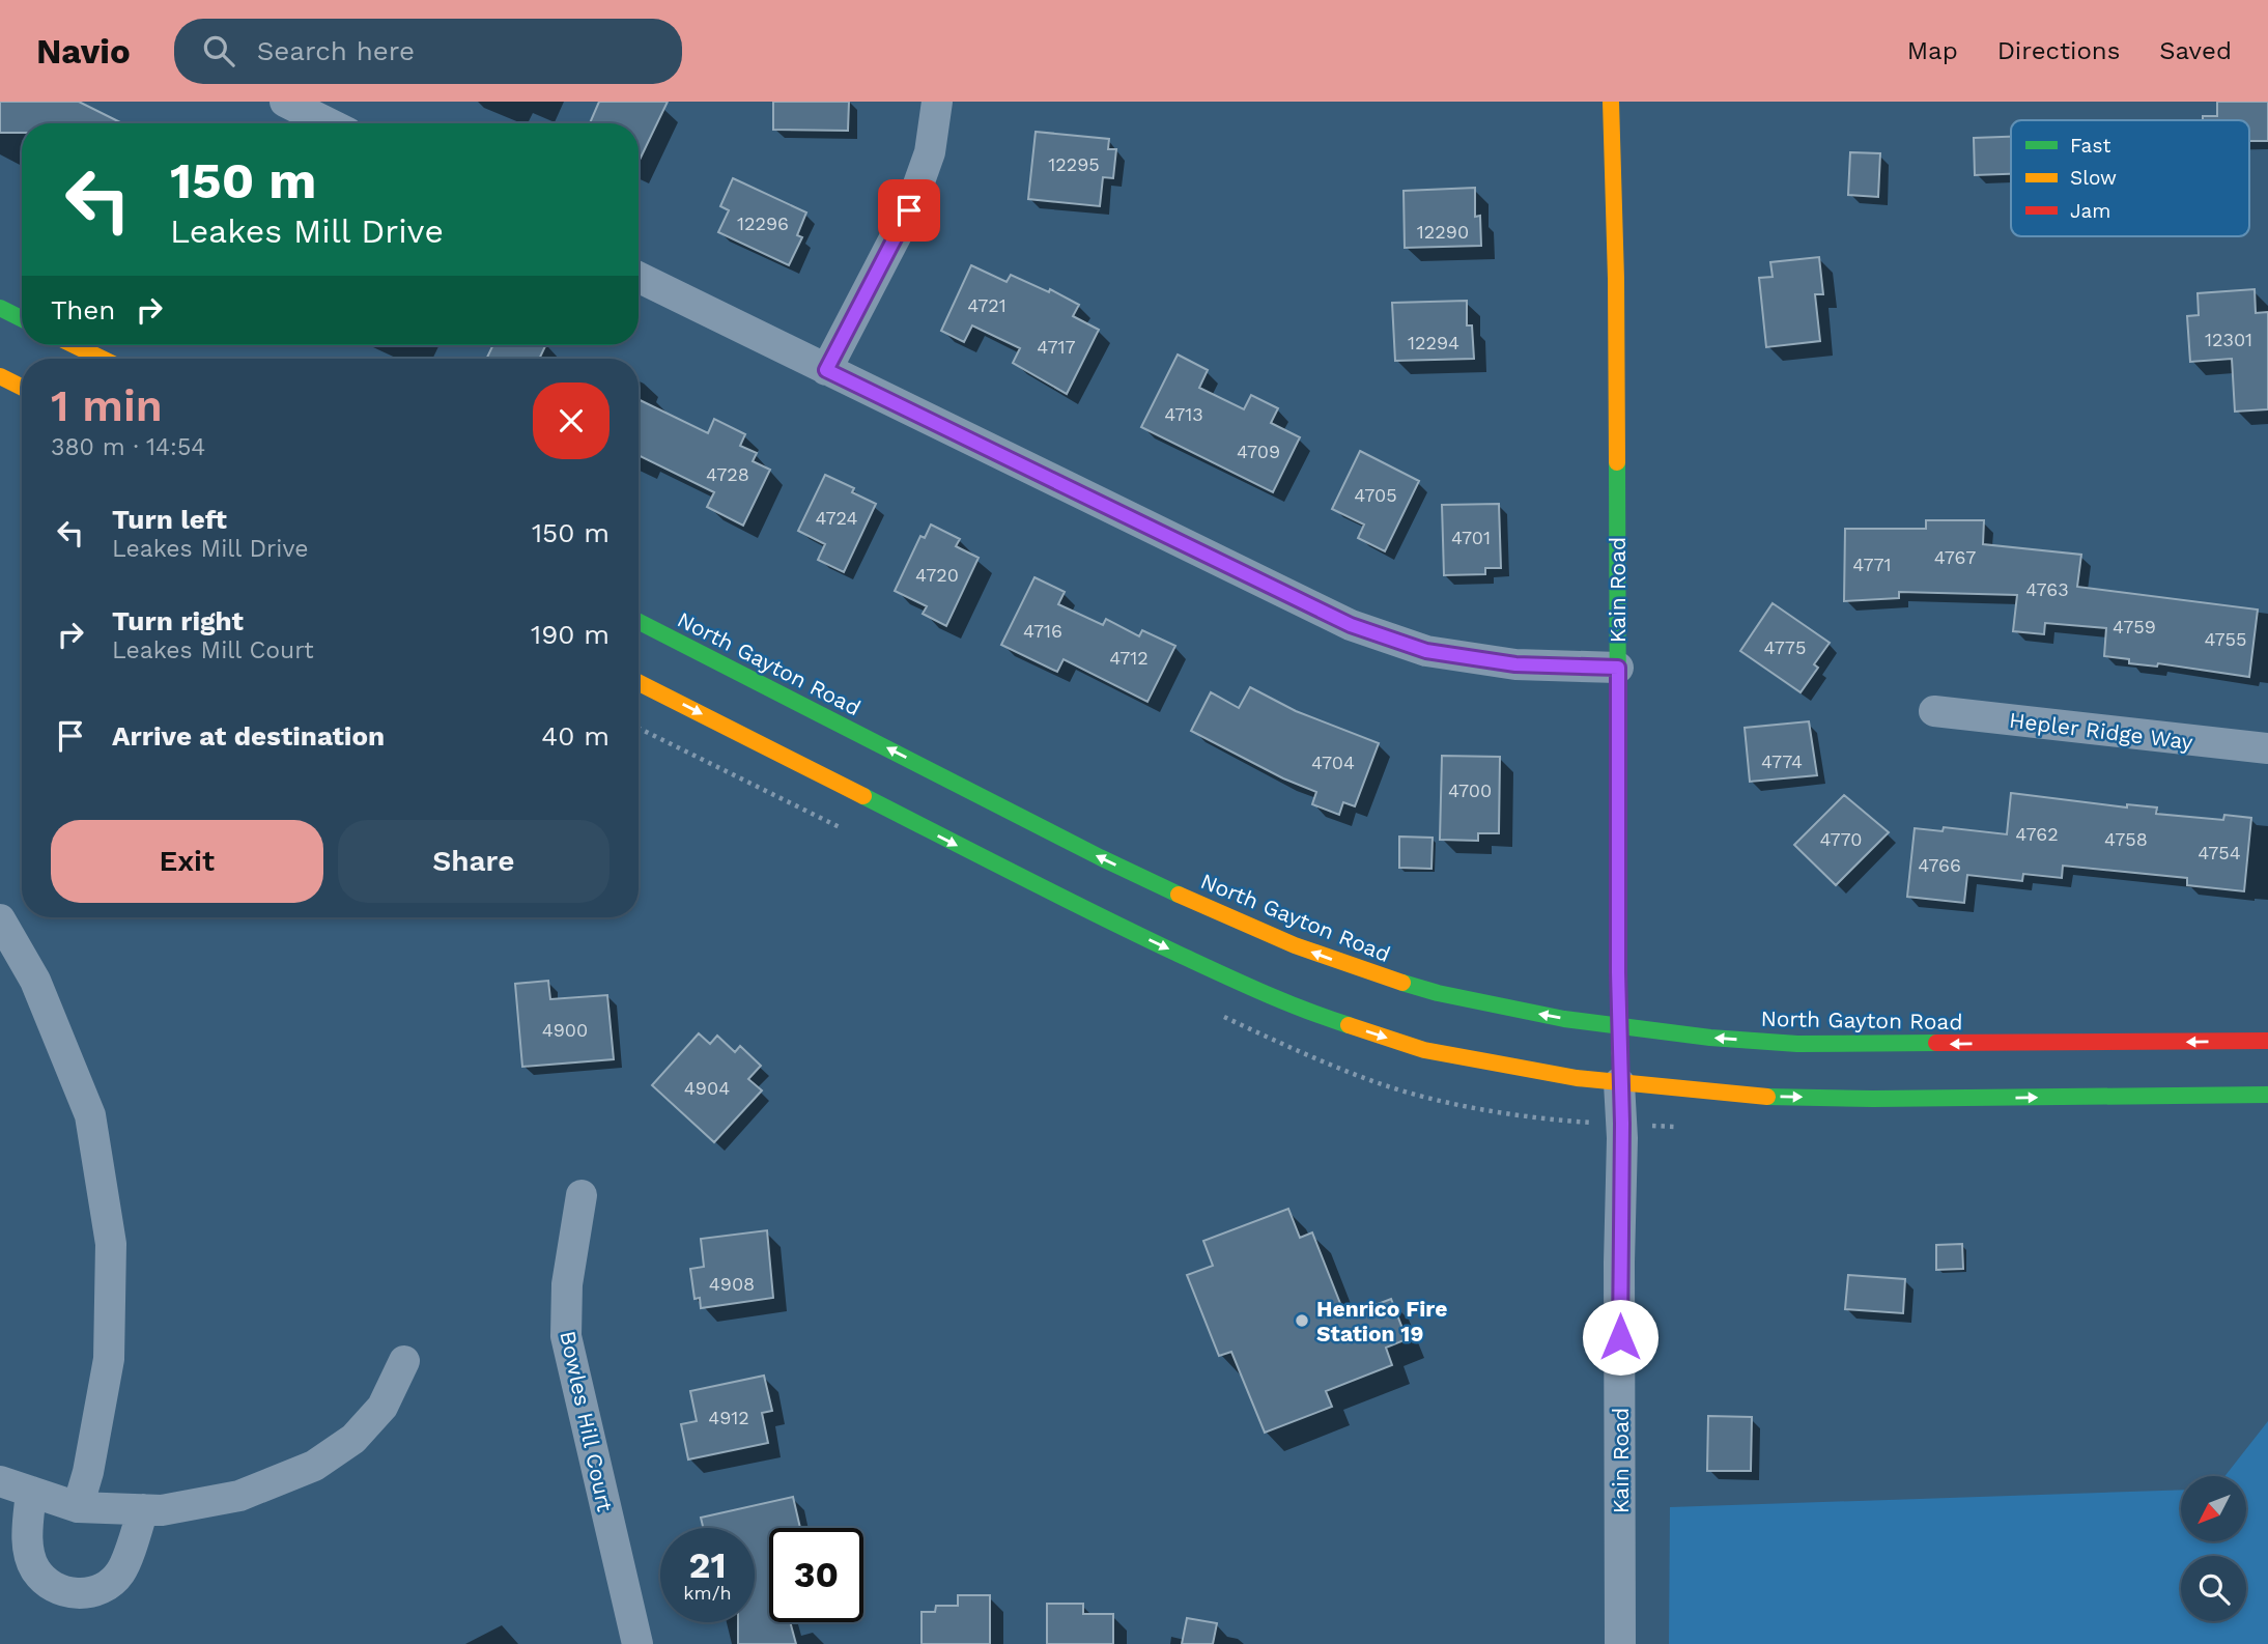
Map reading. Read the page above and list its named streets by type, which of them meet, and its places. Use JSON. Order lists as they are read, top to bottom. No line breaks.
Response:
{"streets":{"main road":["Kain Road","North Gayton Road"],"street":["Hepler Ridge Way","Bowles Hill Court"]},"crossings":[["Kain Road","North Gayton Road"]],"places":["Henrico Fire Station 19"],"house_numbers":["12295","12296","12290","4721","12301","12294","4717","4713","4709","4728","4705","4724","4701","4767","4771","4720","4763","4759","4716","4755","4775","4712","4774","4704","4700","4762","4770","4758","4754","4766","4900","4904","4908","4912"],"legend":["Fast","Slow","Jam"],"north":"bottom left","page":{"header":"Navio","search":"Search here","nav":["Map","Directions","Saved"],"turn":["150 m","Leakes Mill Drive"],"then":"Then","heading":["1 min","380 m · 14:54"],"list":[{"name":"Turn left","note":"Leakes Mill Drive","value":"150 m"},{"name":"Turn right","note":"Leakes Mill Court","value":"190 m"},{"name":"Arrive at destination","value":"40 m"}],"buttons":["Exit","Share"],"speed":"21 km/h","limit":"30"}}
